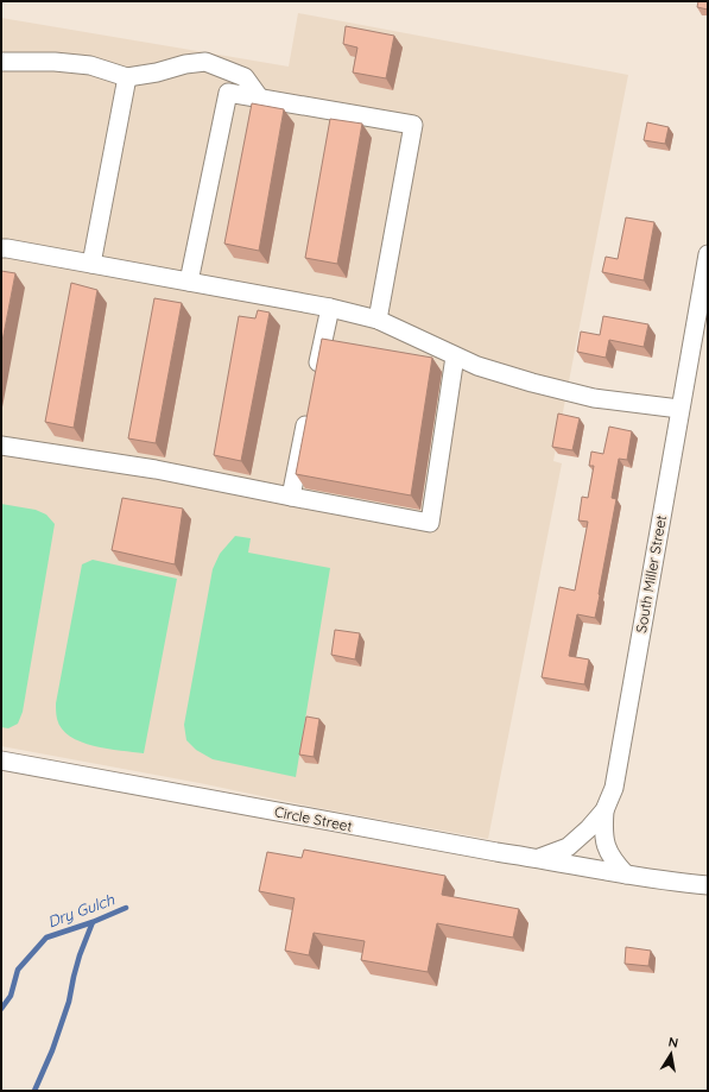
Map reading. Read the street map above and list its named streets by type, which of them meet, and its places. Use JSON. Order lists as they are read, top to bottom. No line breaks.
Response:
{"streets":{"street":["South Miller Street","Circle Street"]},"crossings":[["South Miller Street","Circle Street"]],"water":["Dry Gulch"],"north":"top"}
